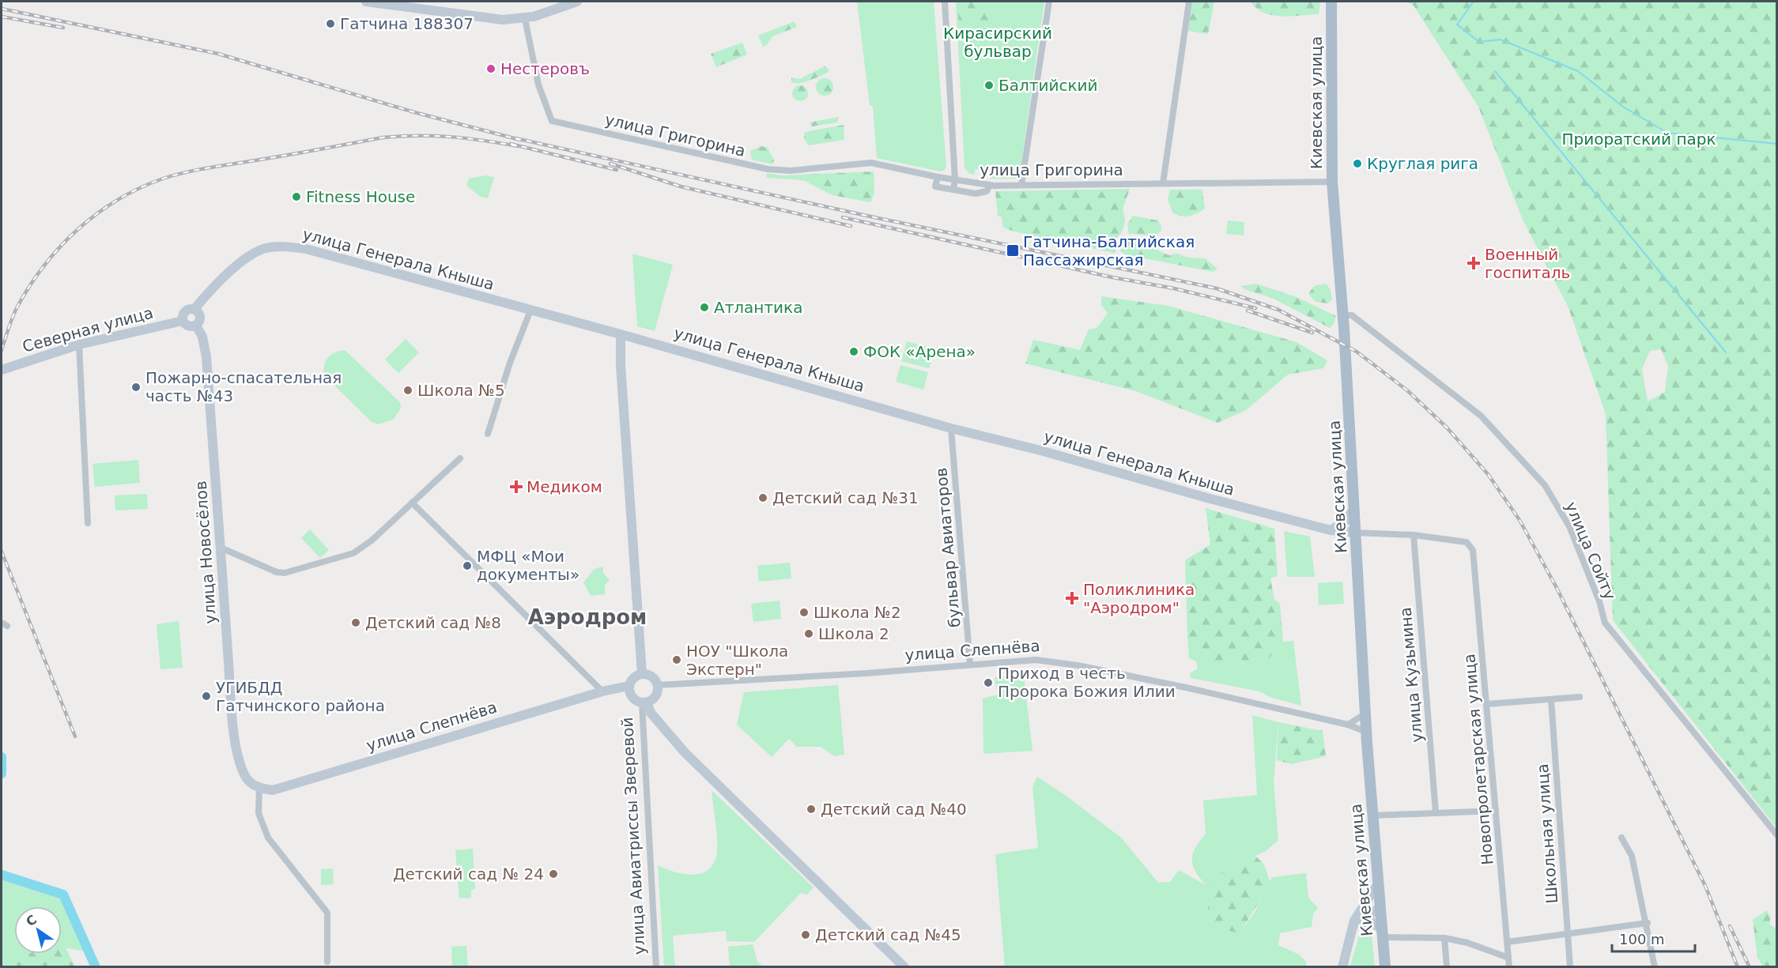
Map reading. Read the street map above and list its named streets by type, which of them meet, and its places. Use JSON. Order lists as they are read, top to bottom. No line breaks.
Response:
{"streets":{"main road":["Киевская улица"],"street":["улица Григорина","улица Генерала Кныша","Северная улица","бульвар Авиаторов","улица Сойту","улица Новосёлов","улица Слепнёва","улица Кузьмина","Новопролетарская улица","Школьная улица","улица Авиатриссы Зверевой"]},"crossings":[["Киевская улица","улица Григорина"],["Киевская улица","улица Генерала Кныша"],["Киевская улица","улица Сойту"],["Киевская улица","улица Слепнёва"],["улица Генерала Кныша","Северная улица"],["улица Генерала Кныша","бульвар Авиаторов"],["улица Генерала Кныша","улица Новосёлов"],["Северная улица","улица Новосёлов"],["бульвар Авиаторов","улица Слепнёва"],["улица Новосёлов","улица Слепнёва"],["улица Слепнёва","улица Авиатриссы Зверевой"],["улица Кузьмина","Новопролетарская улица"]],"districts":["Аэродром"],"parks":["Кирасирский бульвар","Приоратский парк"],"places":{"other":["Гатчина 188307","Нестеровъ","Балтийский","Круглая рига","Fitness House","Атлантика","ФОК «Арена»","Пожарно-спасательная часть №43","Школа №5","Детский сад №31","МФЦ «Мои документы»","Школа №2","Детский сад №8","Школа 2","НОУ \"Школа Экстерн\"","Приход в честь Пророка Божия Илии","УГИБДД Гатчинского района","Детский сад №40","Детский сад № 24","Детский сад №45"],"transit":["Гатчина-Балтийская Пассажирская"],"health":["Военный госпиталь","Медиком","Поликлиника \"Аэродром\""]},"scale_bar":"100 m","north":"top left"}
